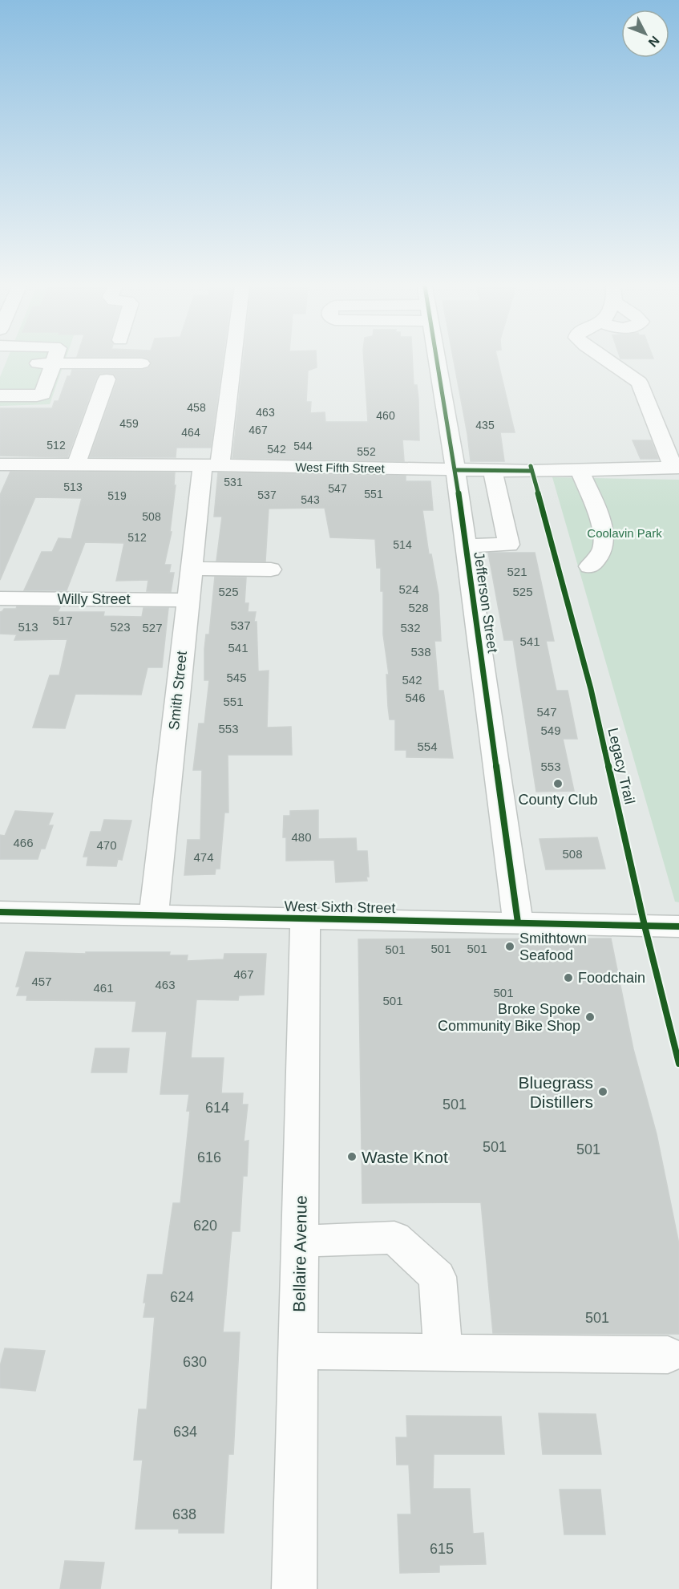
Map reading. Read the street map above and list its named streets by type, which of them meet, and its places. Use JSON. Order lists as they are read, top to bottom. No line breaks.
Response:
{"streets":{"street":["West Fifth Street","Willy Street","Jefferson Street","Smith Street","West Sixth Street","Bellaire Avenue"],"cycle path":["Legacy Trail"]},"crossings":[["West Fifth Street","Jefferson Street"],["West Fifth Street","Smith Street"],["Willy Street","Smith Street"],["Jefferson Street","West Sixth Street"],["Smith Street","West Sixth Street"],["West Sixth Street","Bellaire Avenue"]],"parks":["Coolavin Park"],"places":["County Club","Smithtown Seafood","Foodchain","Broke Spoke Community Bike Shop","Bluegrass Distillers","Waste Knot"],"house_numbers":["458","463","460","459","435","467","464","512","544","542","552","531","513","547","551","537","519","543","508","512","514","521","524","525","525","528","517","537","513","523","527","532","541","541","538","545","542","546","551","547","553","549","554","553","480","466","470","508","474","501","501","501","467","457","463","461","501","501","501","614","501","501","616","620","624","501","630","634","638","615"],"north":"bottom right"}
